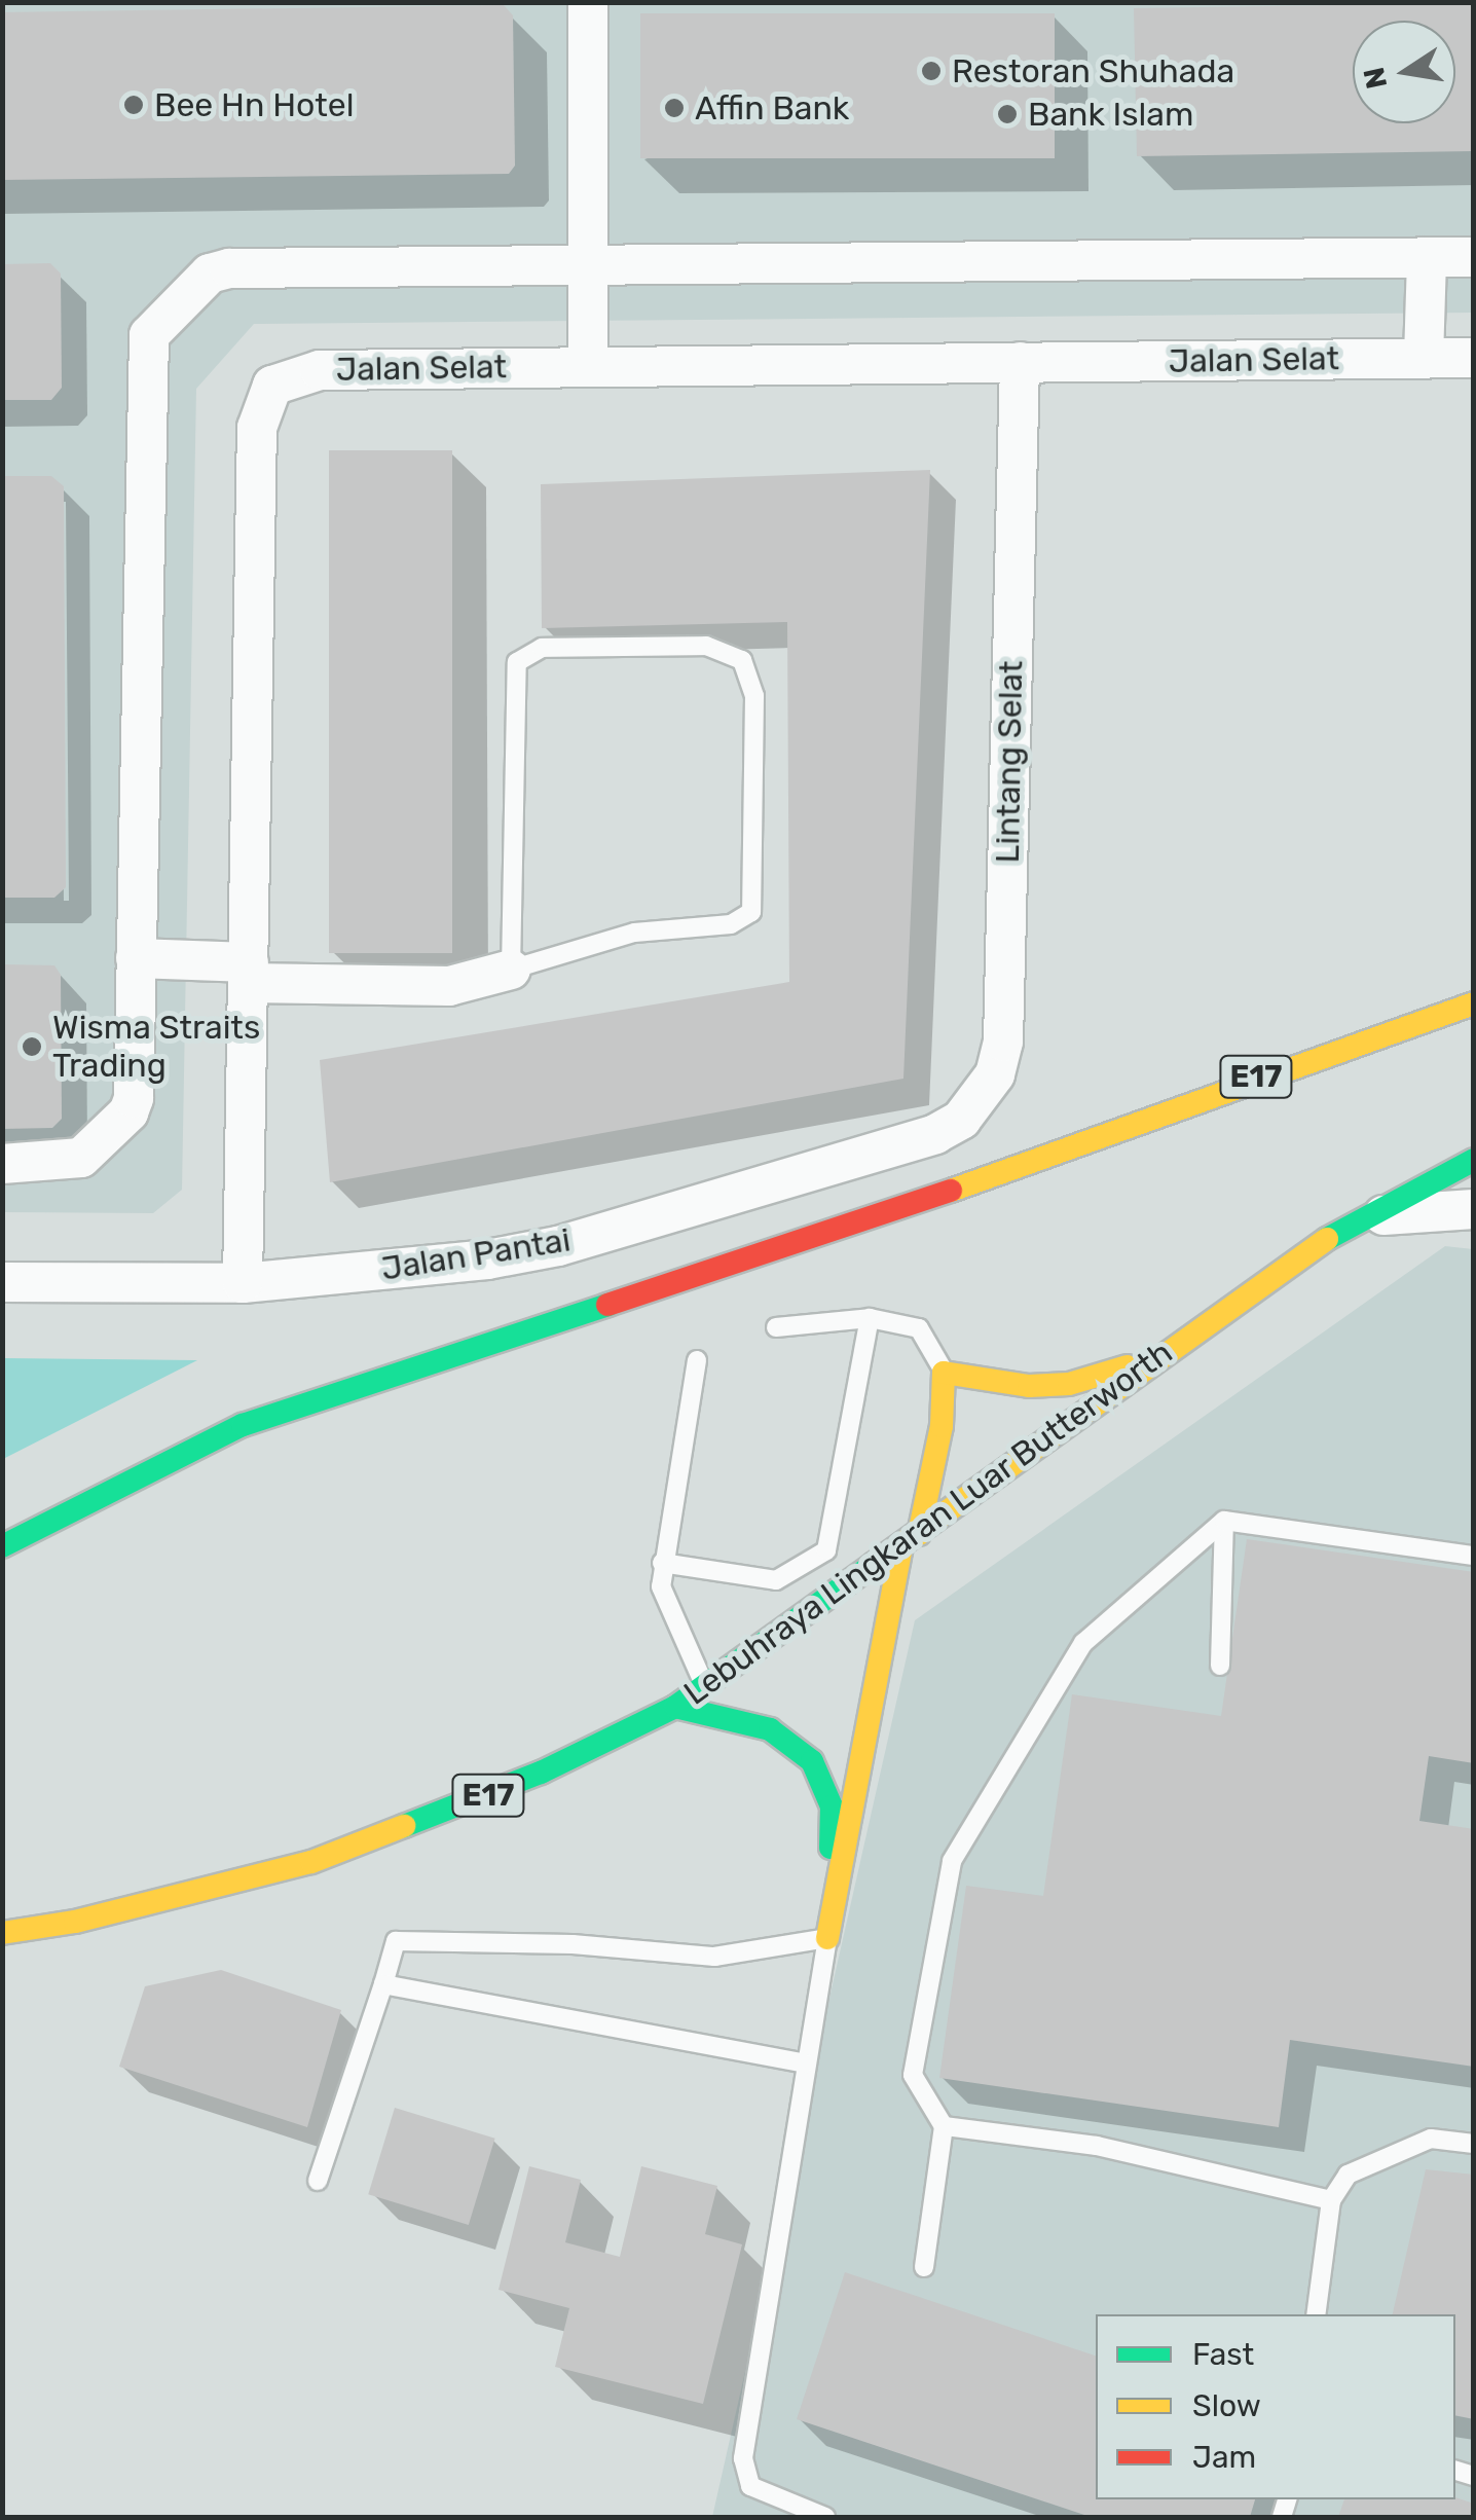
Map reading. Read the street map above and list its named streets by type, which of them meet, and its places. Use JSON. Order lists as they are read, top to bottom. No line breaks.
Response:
{"streets":{"highway":["E17","Lebuhraya Lingkaran Luar Butterworth"],"street":["Jalan Selat","Lintang Selat","Jalan Pantai"]},"crossings":[["Jalan Selat","Lintang Selat"],["Jalan Selat","Jalan Pantai"],["Lintang Selat","Jalan Pantai"]],"places":["Restoran Shuhada","Bee Hn Hotel","Affin Bank","Bank Islam","Wisma Straits Trading"],"legend":["Fast","Slow","Jam"],"north":"left"}
